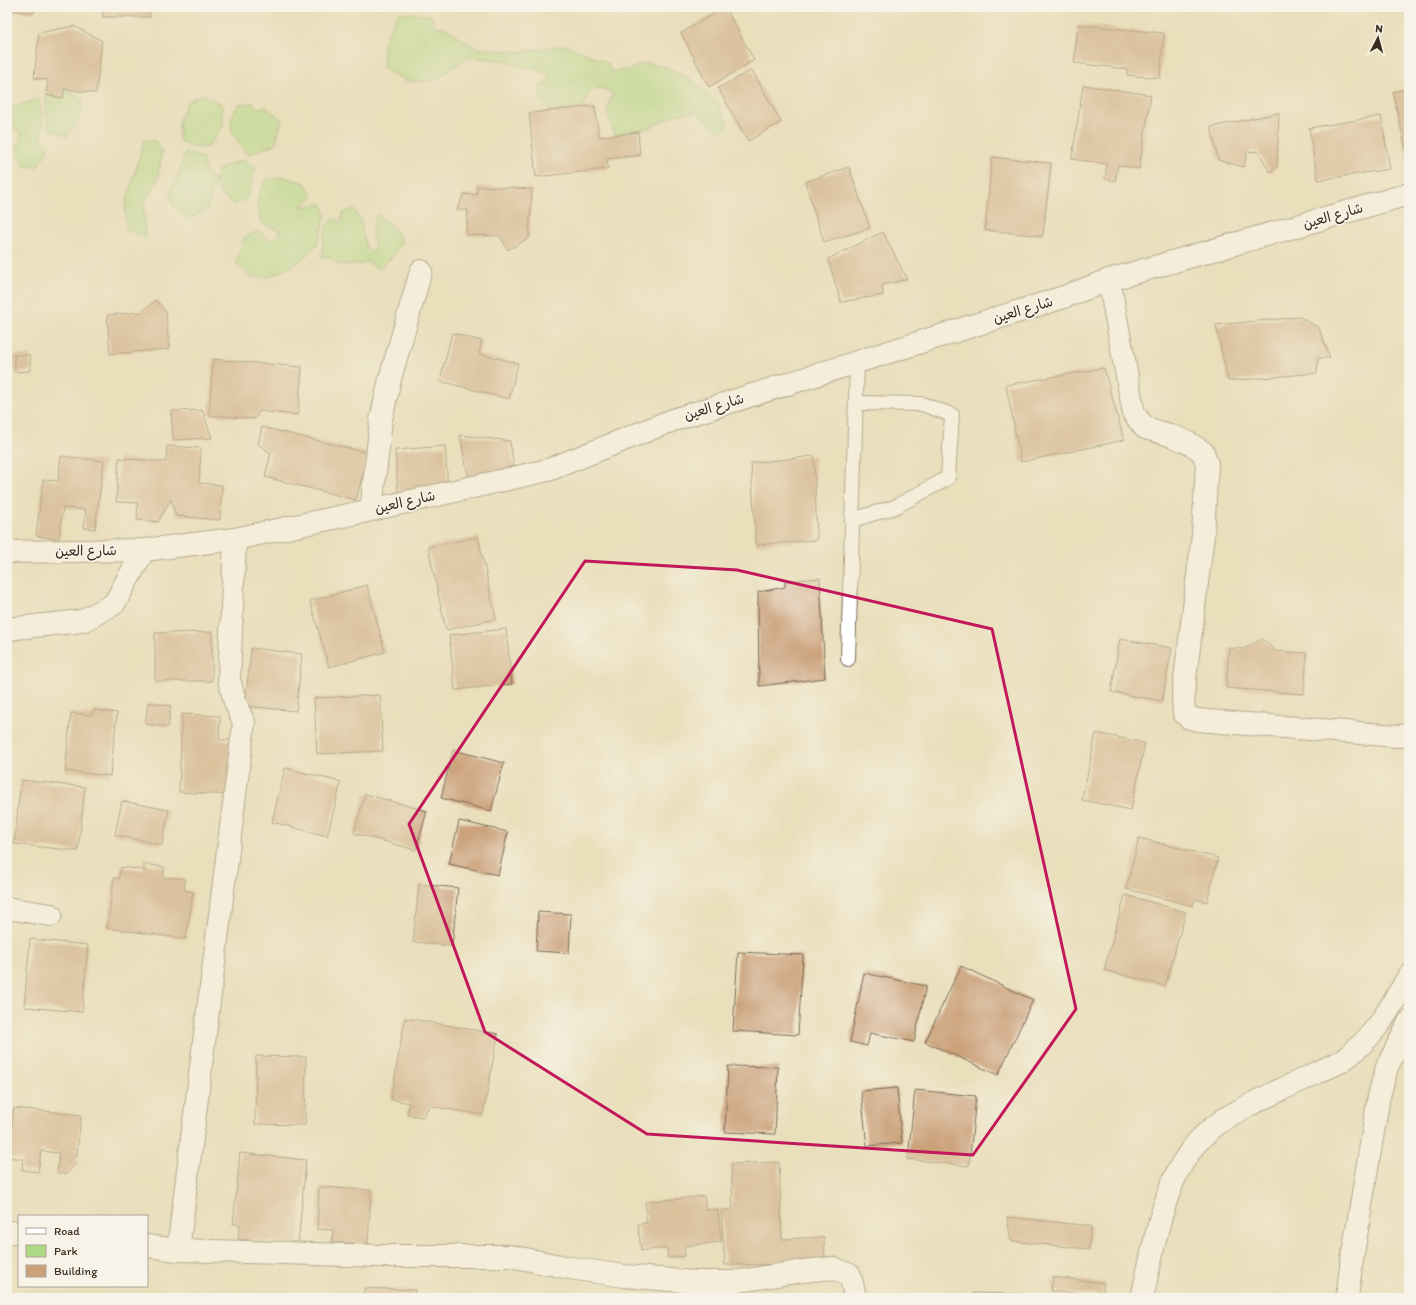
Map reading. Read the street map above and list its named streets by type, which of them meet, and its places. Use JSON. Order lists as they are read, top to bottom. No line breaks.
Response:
{"streets":{"street":["شارع العين"]},"legend":["Road","Park","Building"],"north":"top"}
